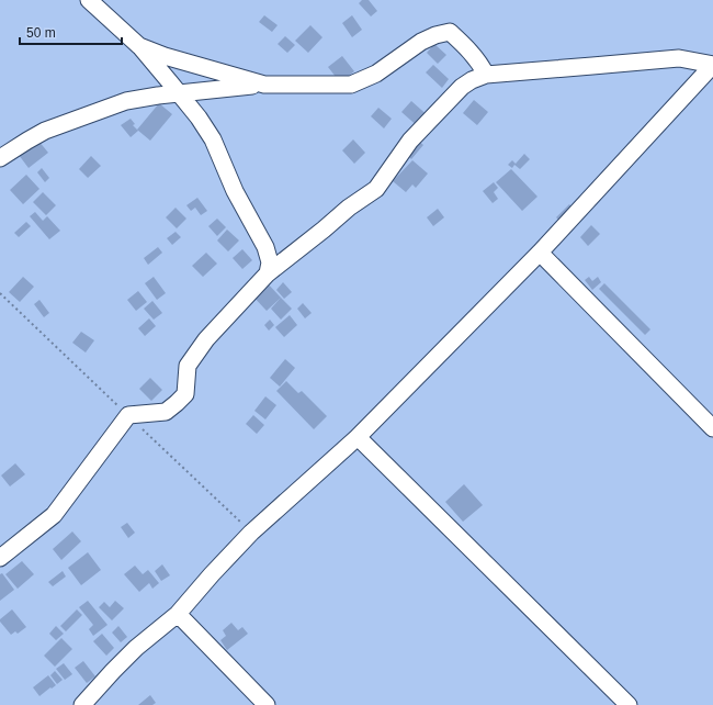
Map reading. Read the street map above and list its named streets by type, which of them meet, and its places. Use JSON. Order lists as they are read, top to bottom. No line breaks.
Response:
{"scale_bar":"50 m"}
